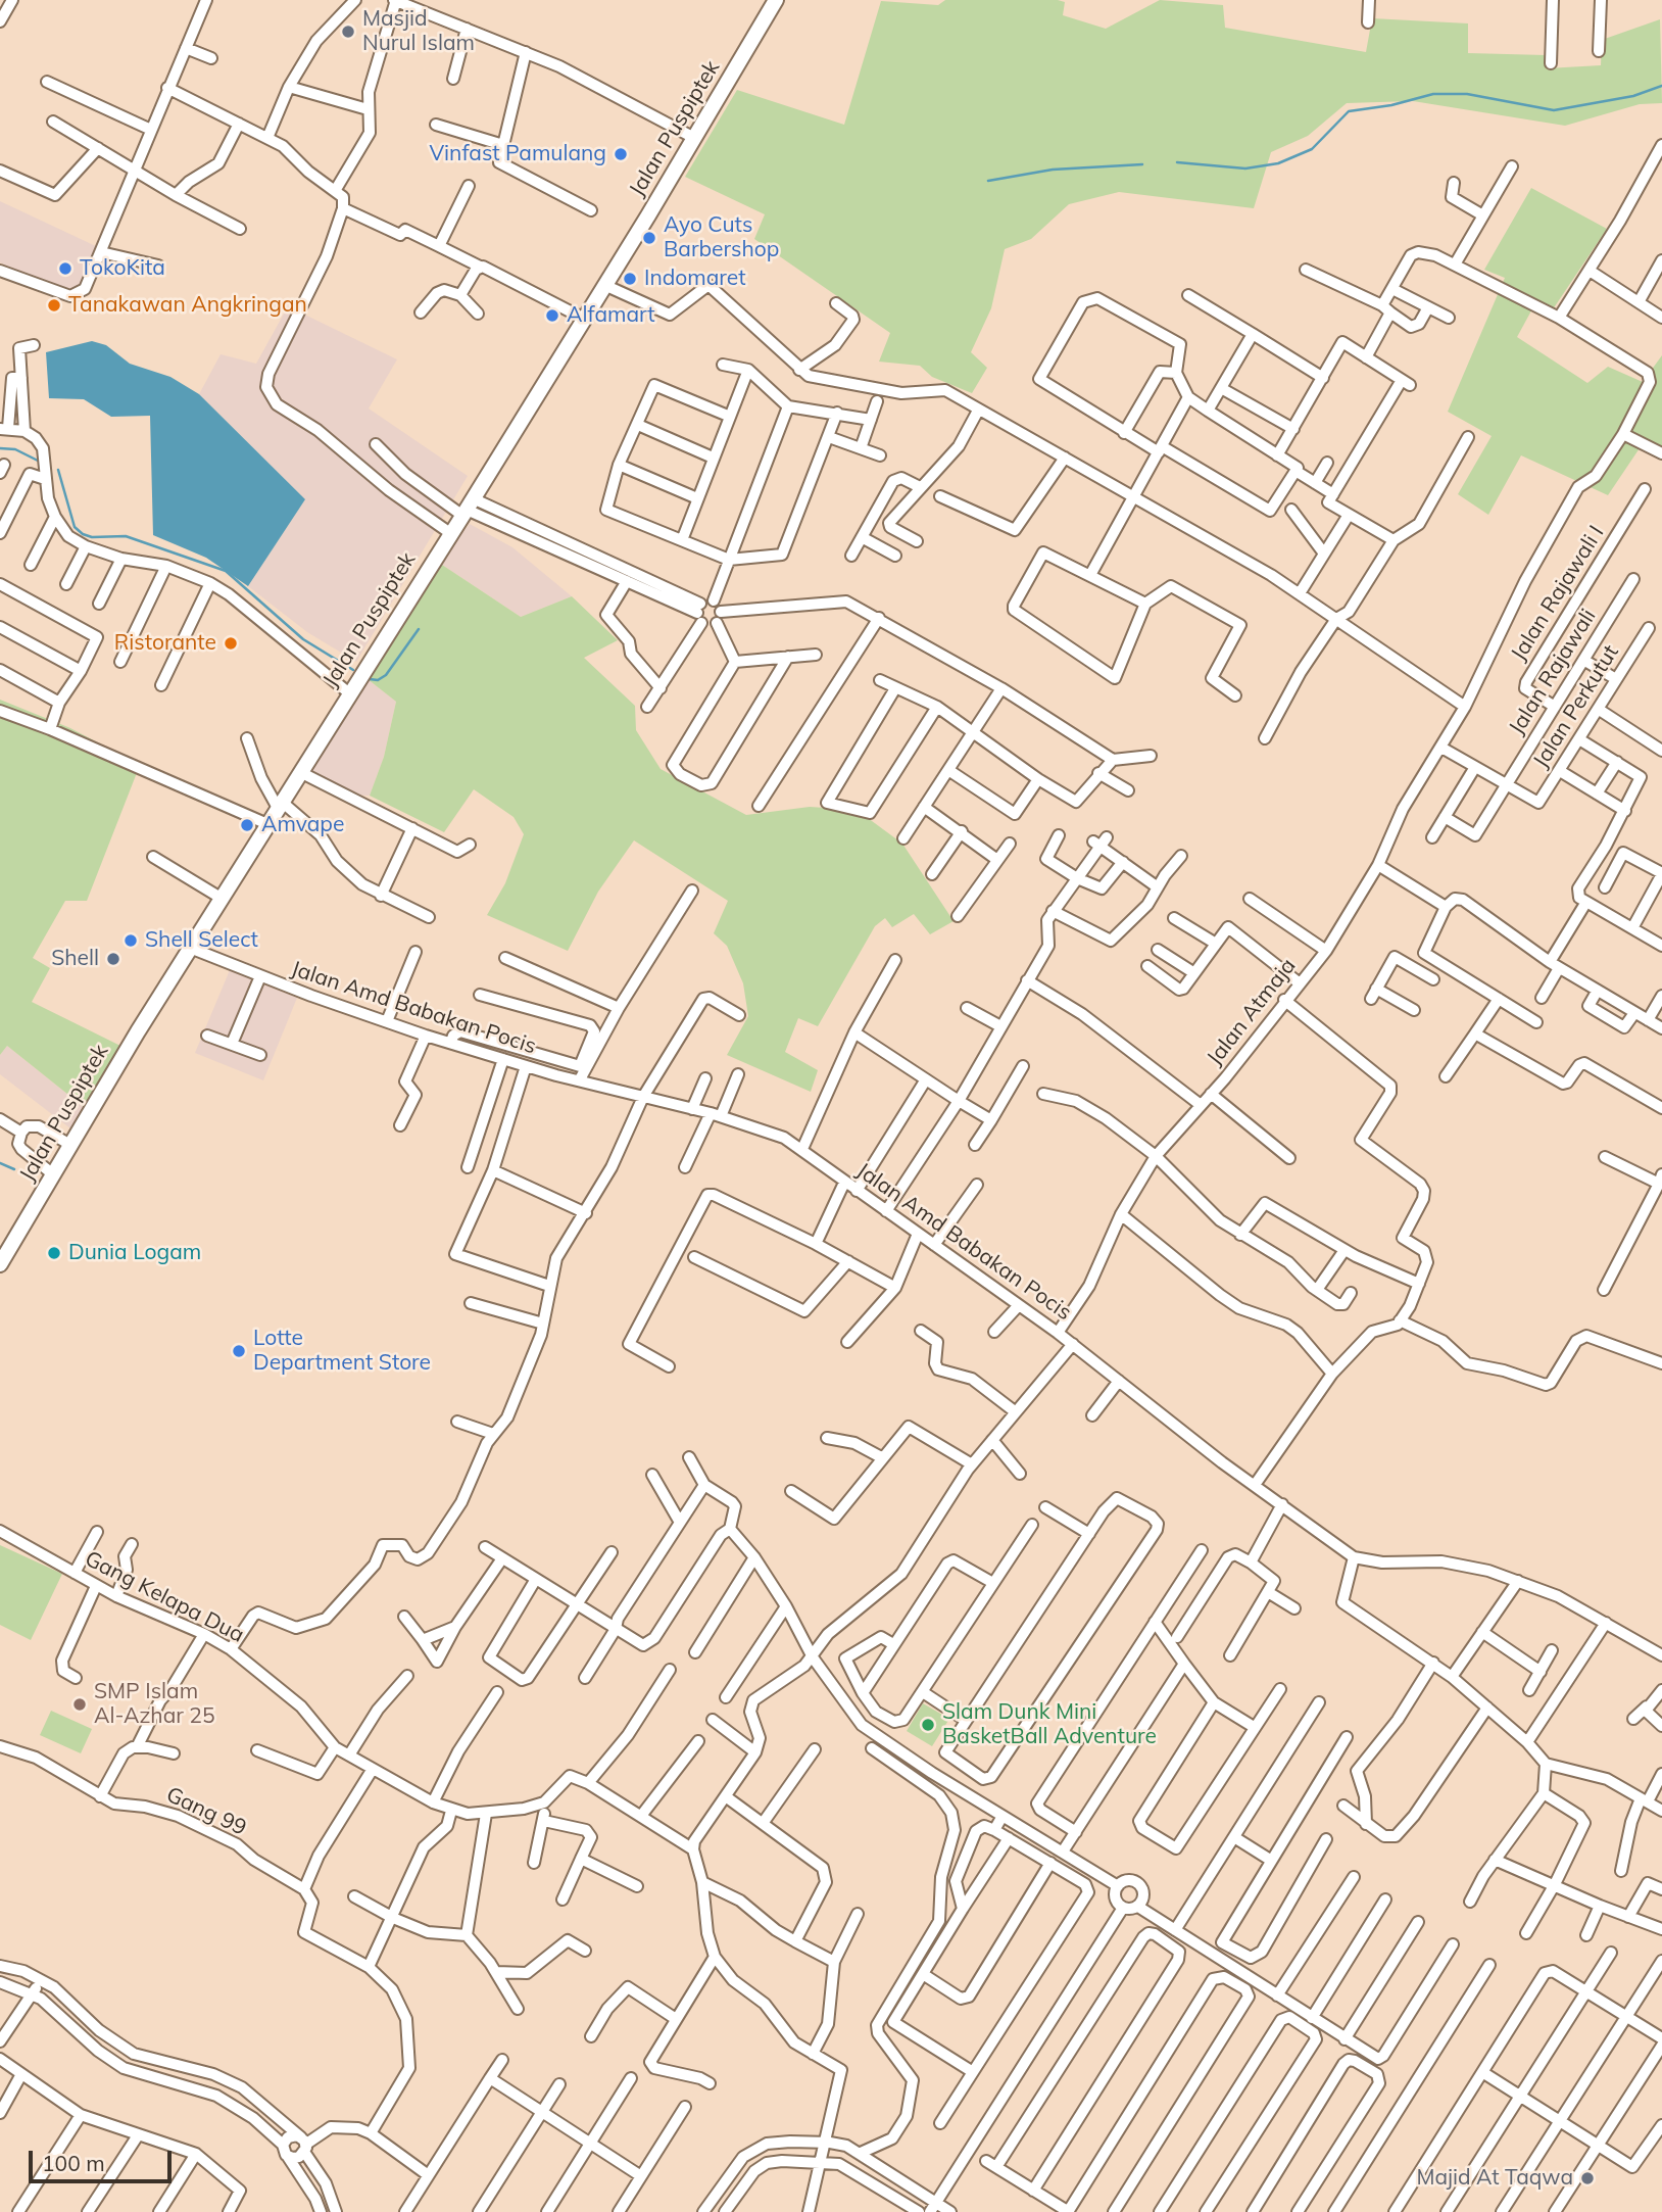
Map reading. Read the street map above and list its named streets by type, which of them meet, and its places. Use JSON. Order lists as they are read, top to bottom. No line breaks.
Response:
{"streets":{"main road":["Jalan Puspiptek"],"street":["Jalan Rajawali I","Jalan Rajawali","Jalan Perkutut","Jalan Amd Babakan Pocis","Jalan Atmaja","Gang Kelapa Dua","Gang 99"]},"crossings":[["Jalan Puspiptek","Jalan Amd Babakan Pocis"],["Jalan Rajawali I","Jalan Rajawali"],["Jalan Rajawali","Jalan Perkutut"],["Jalan Amd Babakan Pocis","Jalan Atmaja"]],"places":["Masjid Nurul Islam","Vinfast Pamulang","Ayo Cuts Barbershop","TokoKita","Indomaret","Tanakawan Angkringan","Alfamart","Ristorante","Amvape","Shell Select","Shell","Dunia Logam","Lotte Department Store","SMP Islam Al-Azhar 25","Slam Dunk Mini BasketBall Adventure","Majid At Taqwa"],"scale_bar":"100 m"}
